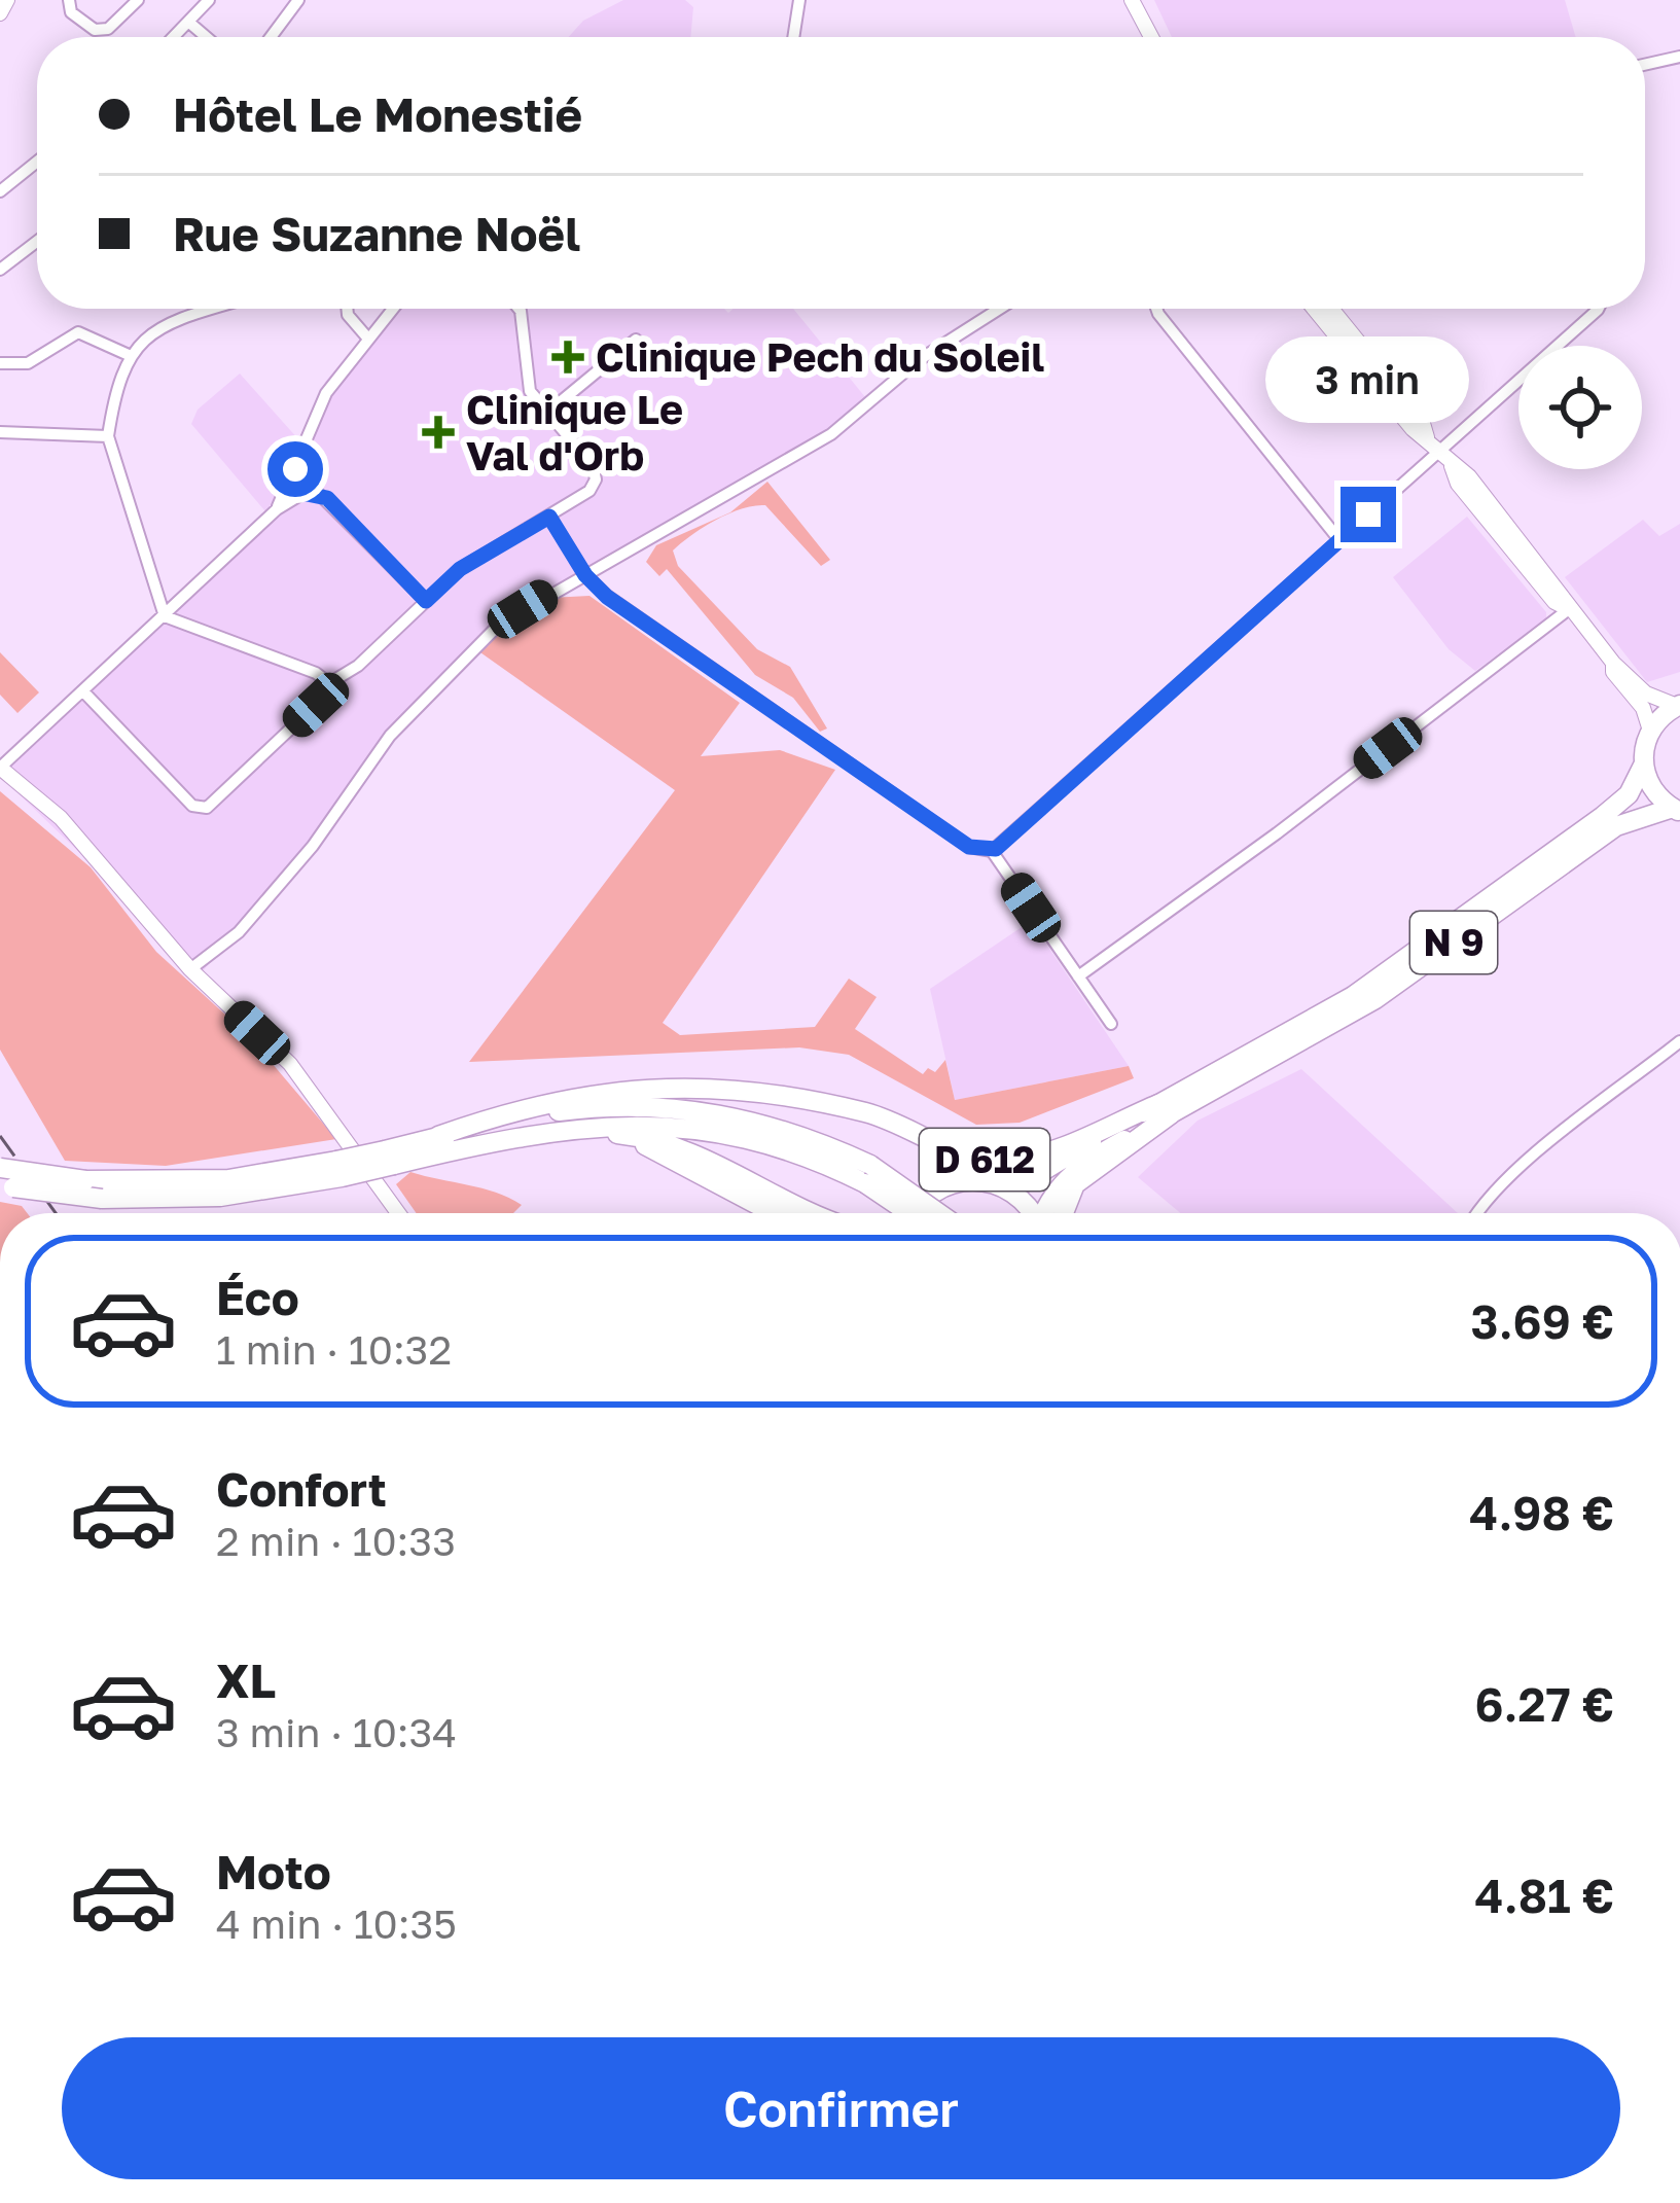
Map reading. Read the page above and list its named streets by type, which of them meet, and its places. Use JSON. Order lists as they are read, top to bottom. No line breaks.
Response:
{"streets":{"main road":["N 9","D 612"]},"crossings":[["N 9","D 612"]],"places":{"health":["Clinique Pech du Soleil","Clinique Le Val d'Orb"]},"page":{"banner":["Hôtel Le Monestié","Rue Suzanne Noël"],"bubble":"3 min","list":[{"name":"Éco","note":"1 min · 10:32","value":"3.69 €"},{"name":"Confort","note":"2 min · 10:33","value":"4.98 €"},{"name":"XL","note":"3 min · 10:34","value":"6.27 €"},{"name":"Moto","note":"4 min · 10:35","value":"4.81 €"}],"buttons":"Confirmer"}}
